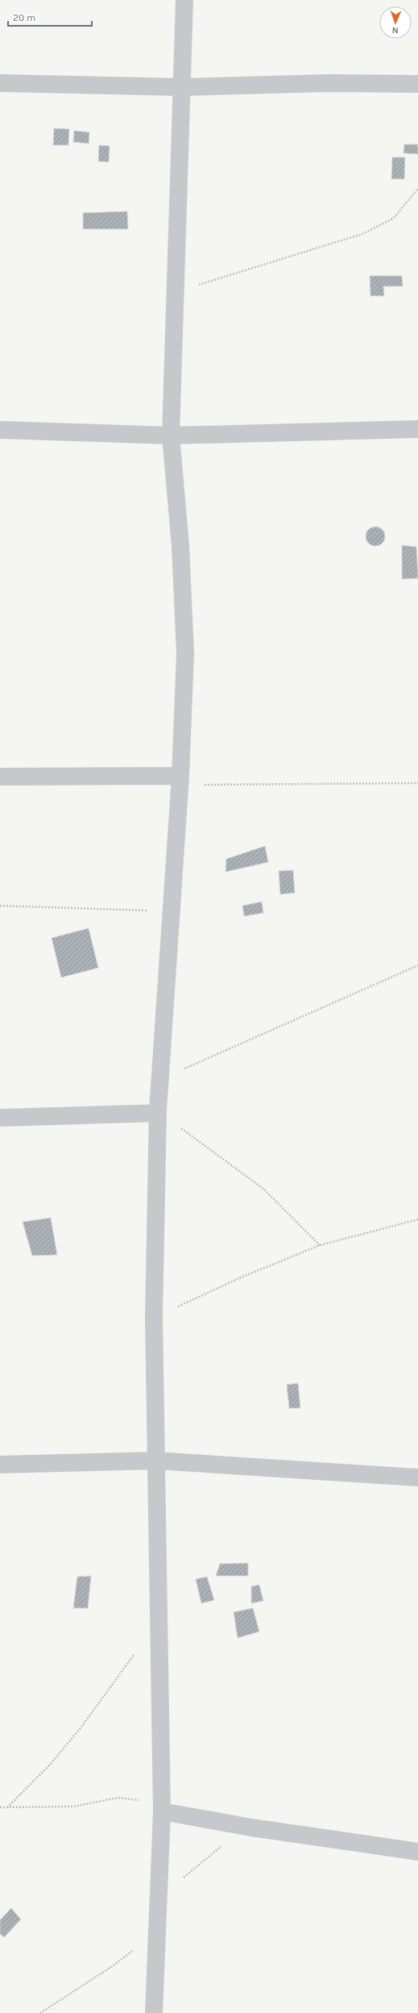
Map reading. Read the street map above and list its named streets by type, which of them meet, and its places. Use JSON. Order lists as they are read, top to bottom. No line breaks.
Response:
{"scale_bar":"20 m","north":"bottom"}
